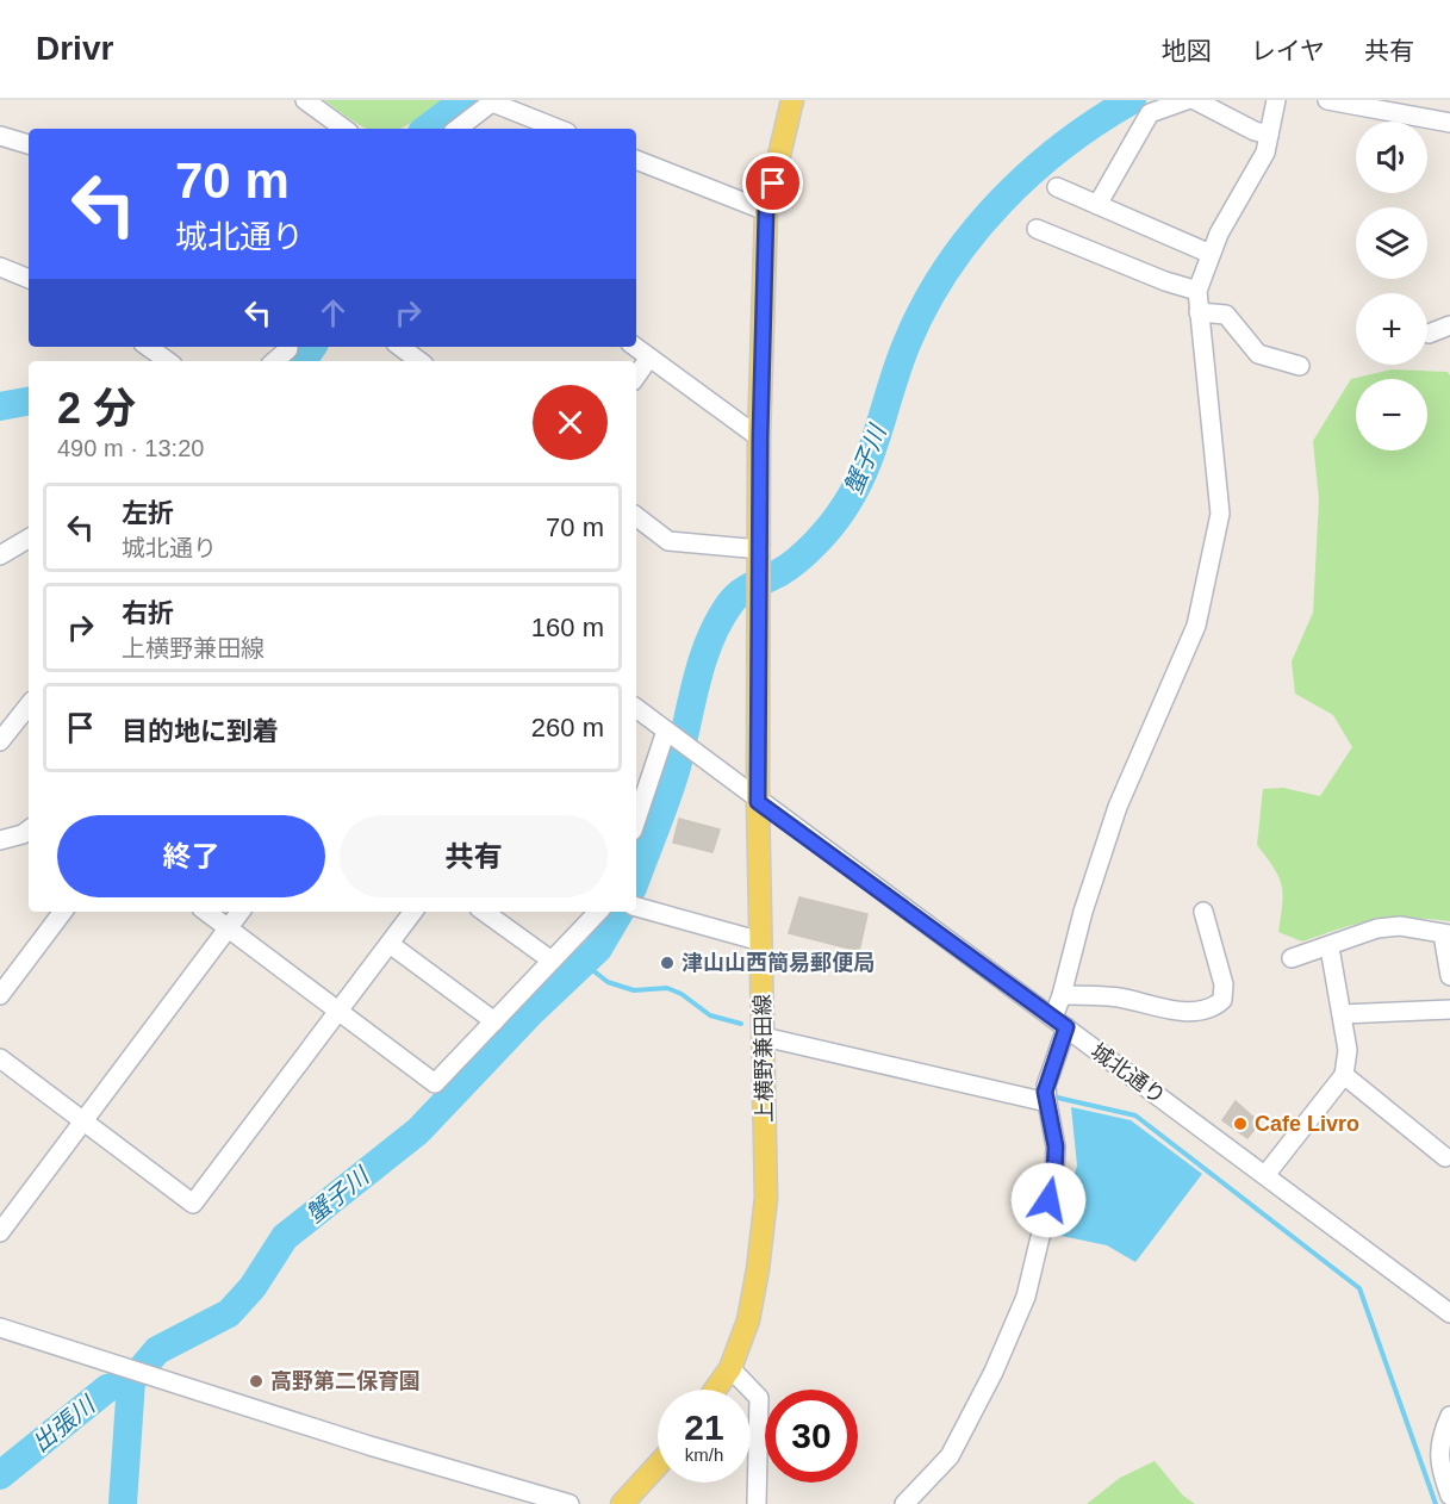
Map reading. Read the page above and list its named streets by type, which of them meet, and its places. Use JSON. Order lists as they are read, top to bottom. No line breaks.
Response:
{"streets":{"main road":["上横野兼田線"],"street":["城北通り"]},"crossings":[["上横野兼田線","城北通り"]],"water":["蟹子川","出張川"],"places":["津山山西簡易郵便局","Cafe Livro","高野第二保育園"],"page":{"header":"Drivr","nav":["地図","レイヤ","共有"],"map_buttons":["+","−"],"turn":["70 m","城北通り"],"heading":["2 分","490 m · 13:20"],"list":[{"name":"左折","note":"城北通り","value":"70 m"},{"name":"右折","note":"上横野兼田線","value":"160 m"},{"name":"目的地に到着","value":"260 m"}],"buttons":["終了","共有"],"speed":"21 km/h","limit":"30"}}
